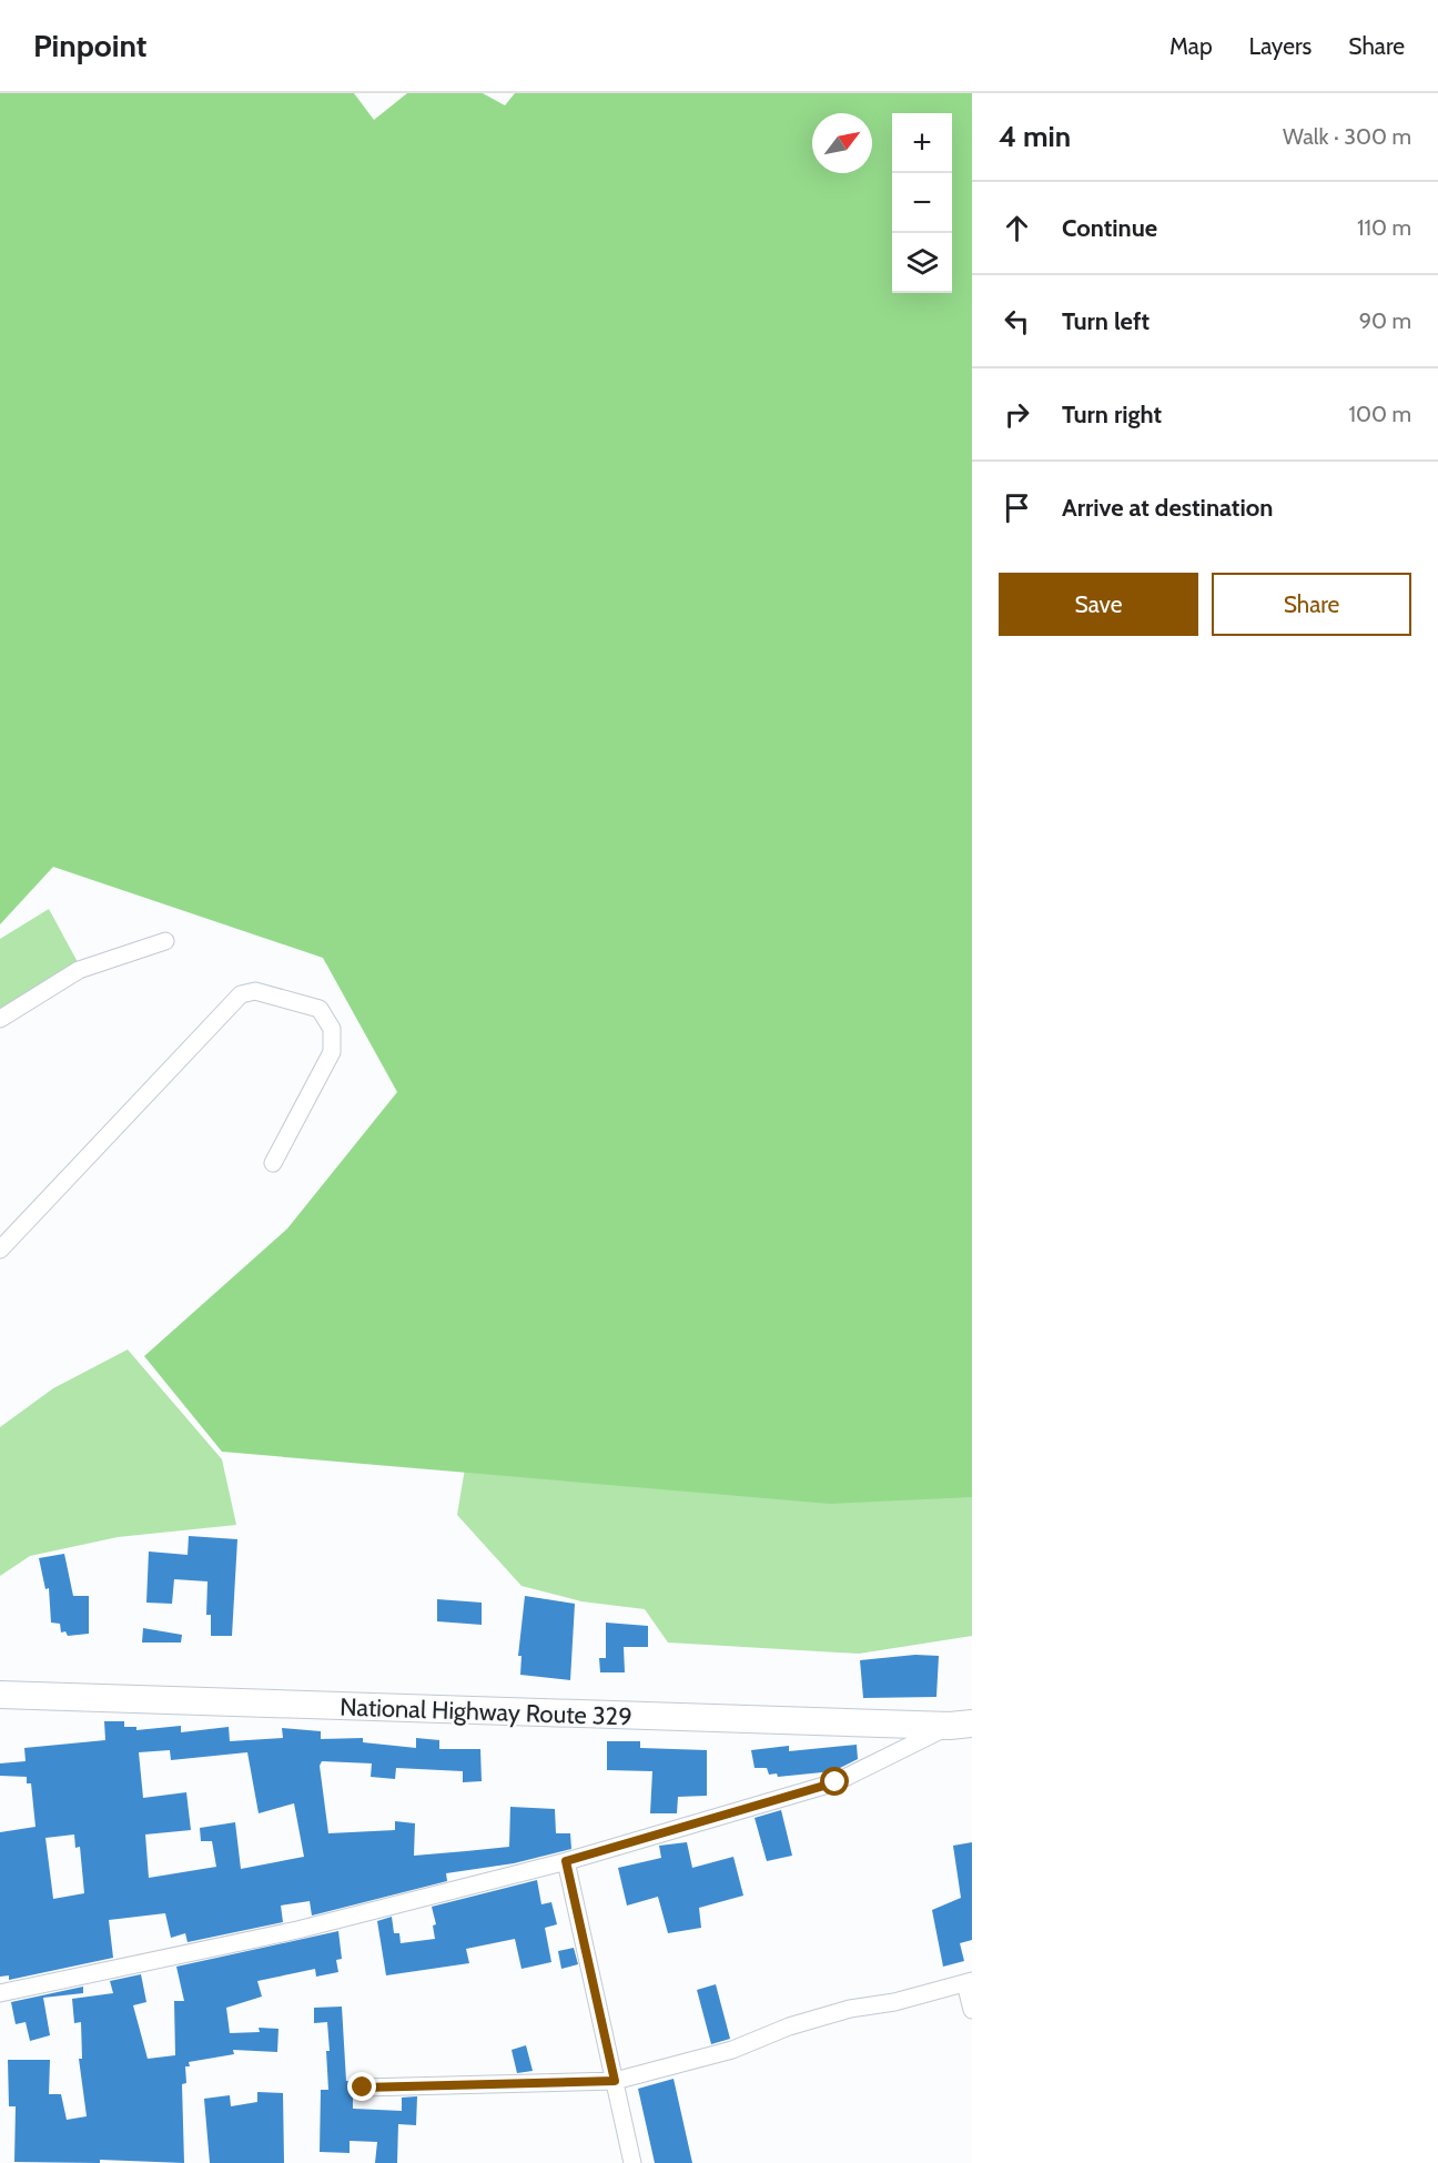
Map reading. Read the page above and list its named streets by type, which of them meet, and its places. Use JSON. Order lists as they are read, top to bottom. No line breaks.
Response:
{"streets":{"highway":["National Highway Route 329"]},"north":"top right","page":{"header":"Pinpoint","nav":["Map","Layers","Share"],"heading":["4 min","Walk · 300 m"],"map_buttons":["+","−"],"list":[["Continue","110 m"],["Turn left","90 m"],["Turn right","100 m"],"Arrive at destination"],"buttons":["Save","Share"]}}
